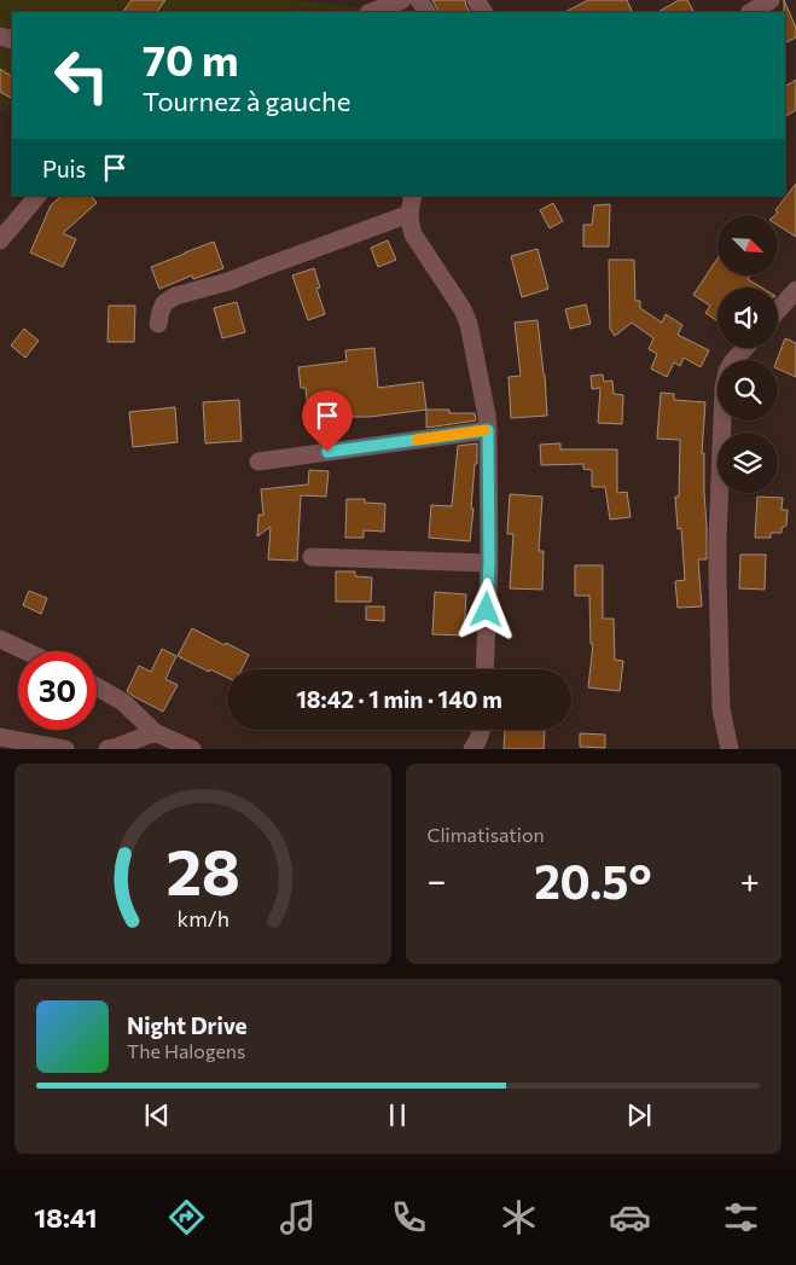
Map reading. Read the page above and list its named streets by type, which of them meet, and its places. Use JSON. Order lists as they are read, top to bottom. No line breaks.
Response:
{"north":"bottom right","page":{"turn":["70 m","Tournez à gauche"],"then":"Puis","limit":"30","trip":"18:42 · 1 min · 140 m","tile":"Climatisation","heat":["−","20.5°","+"],"song":["Night Drive","The Halogens"],"tabs":"18:41","gauge":["28","km/h"]}}
